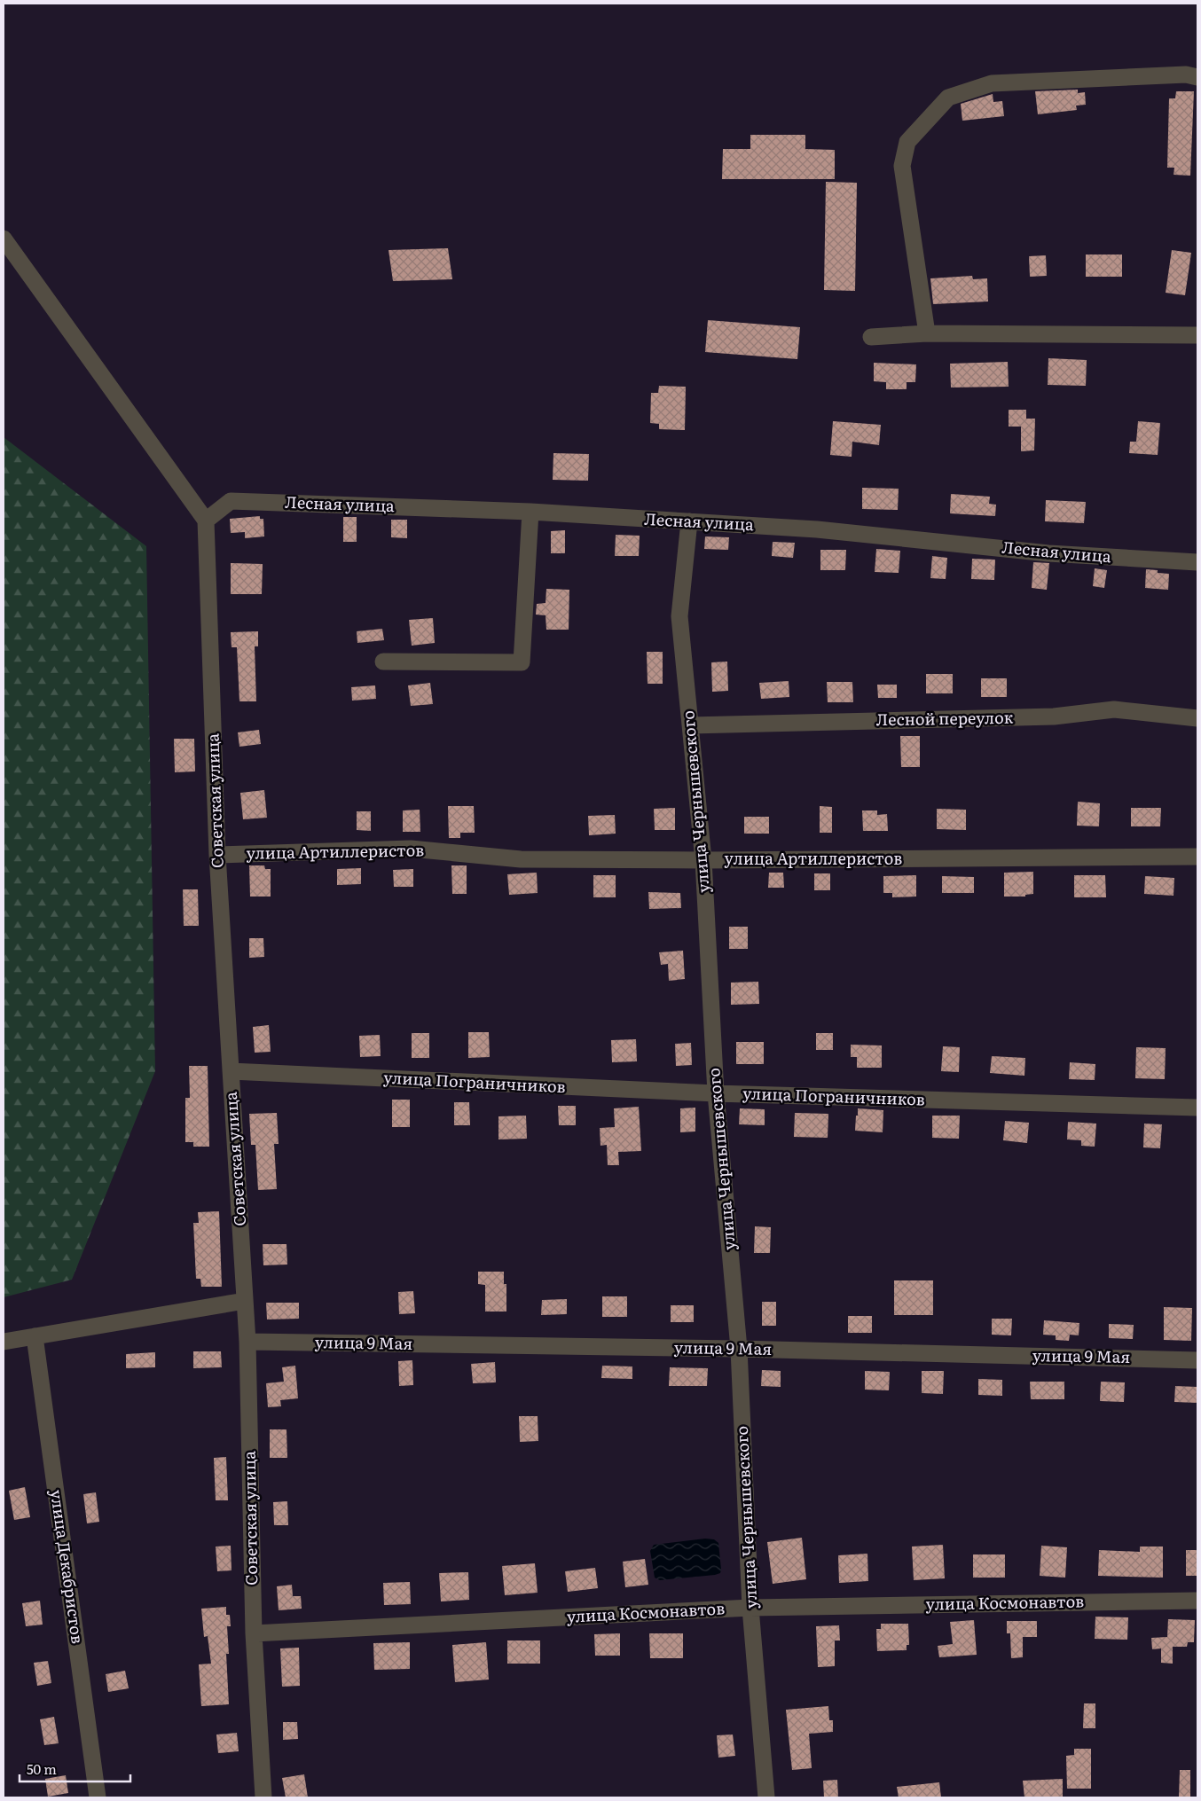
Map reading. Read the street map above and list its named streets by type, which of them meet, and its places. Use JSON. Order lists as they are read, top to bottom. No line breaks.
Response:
{"streets":{"street":["Лесная улица","Лесной переулок","Советская улица","улица Чернышевского","улица Артиллеристов","улица Пограничников","улица 9 Мая","улица Декабристов","улица Космонавтов"]},"crossings":[["Лесная улица","Советская улица"],["Лесная улица","улица Чернышевского"],["Лесной переулок","улица Чернышевского"],["Советская улица","улица Артиллеристов"],["Советская улица","улица Пограничников"],["Советская улица","улица 9 Мая"],["Советская улица","улица Космонавтов"],["улица Чернышевского","улица Артиллеристов"],["улица Чернышевского","улица Пограничников"],["улица Чернышевского","улица 9 Мая"],["улица Чернышевского","улица Космонавтов"]],"scale_bar":"50 m"}
